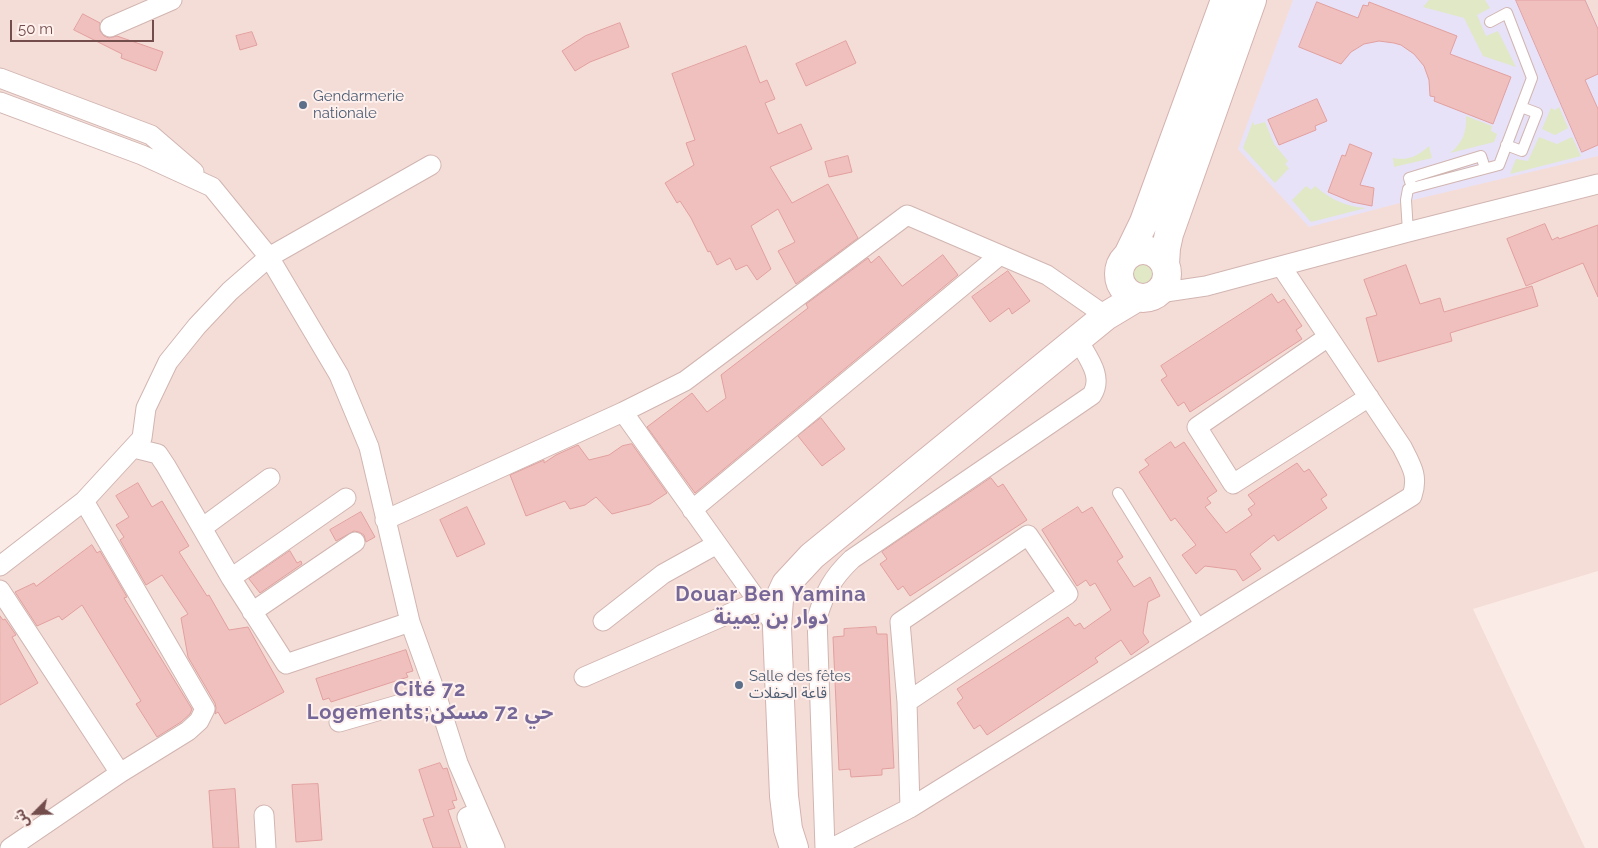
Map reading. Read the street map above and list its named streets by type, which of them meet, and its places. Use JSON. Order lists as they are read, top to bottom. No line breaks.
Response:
{"districts":["Douar Ben Yamina دوار بن يمينة","Cité 72 Logements;حي 72 مسكن"],"places":["Gendarmerie nationale","Salle des fêtes قاعة الحفلات"],"scale_bar":"50 m","north":"bottom left"}
